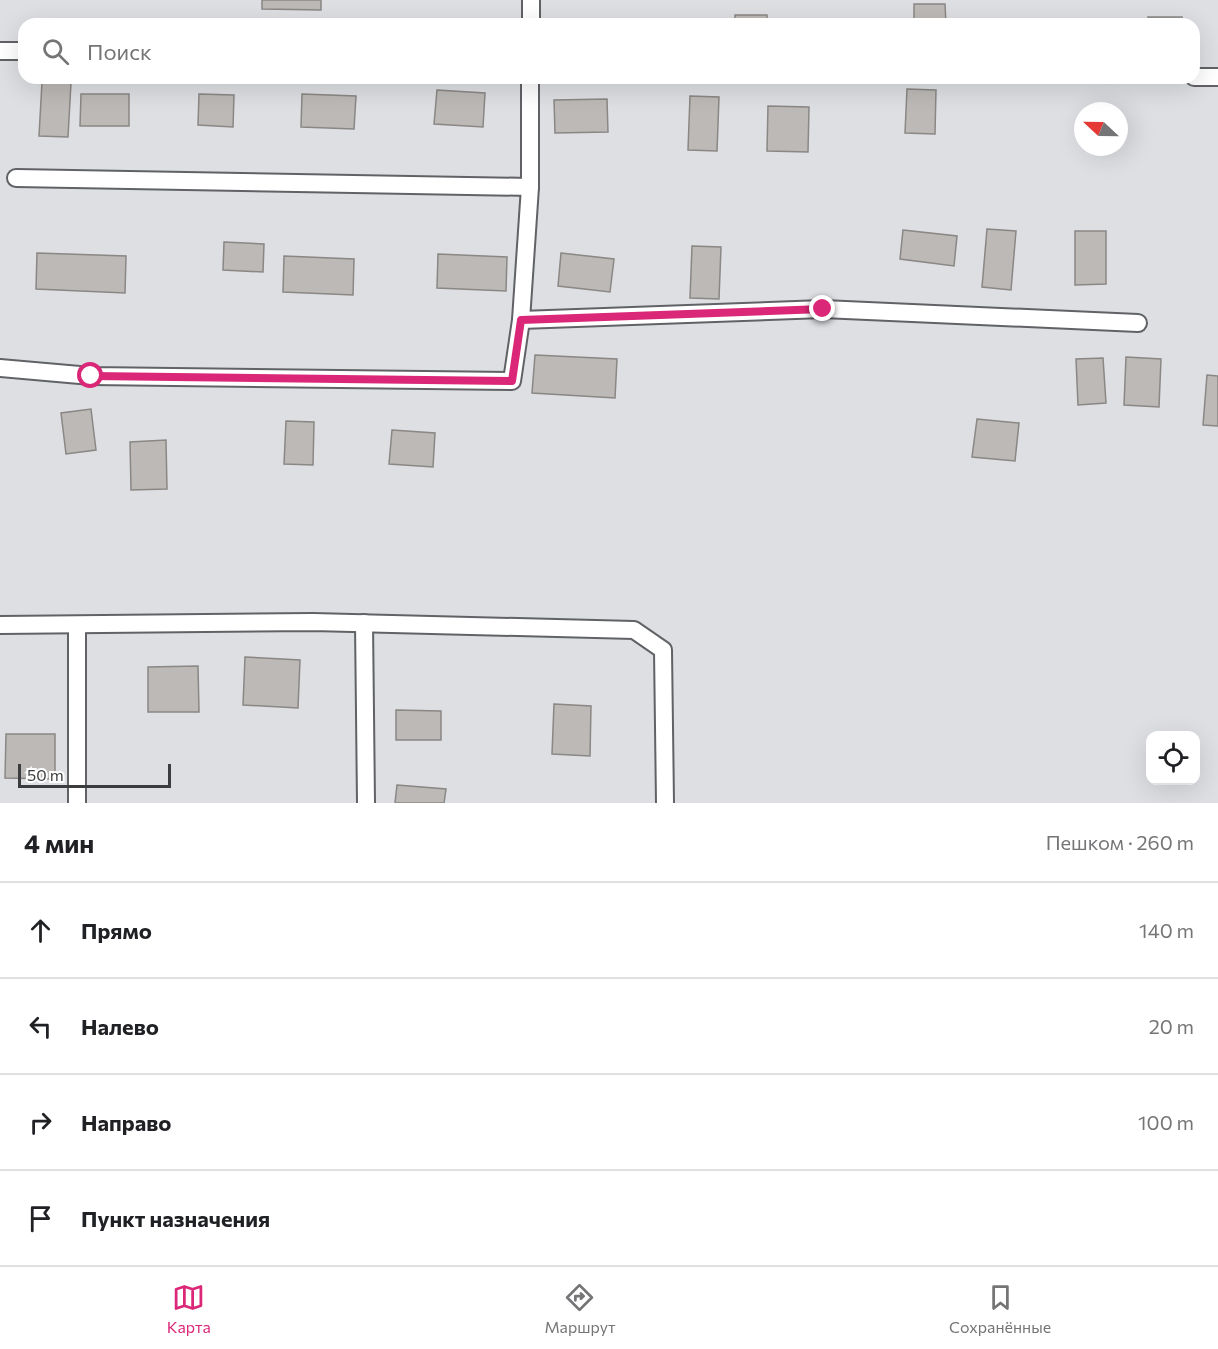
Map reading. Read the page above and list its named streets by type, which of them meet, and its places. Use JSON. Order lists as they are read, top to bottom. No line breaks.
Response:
{"scale_bar":"50 m","north":"left","page":{"search":"Поиск","scale":"50 m","heading":["4 мин","Пешком · 260 m"],"list":[["Прямо","140 m"],["Налево","20 m"],["Направо","100 m"],"Пункт назначения"],"nav":["Карта","Маршрут","Сохранённые"]}}
